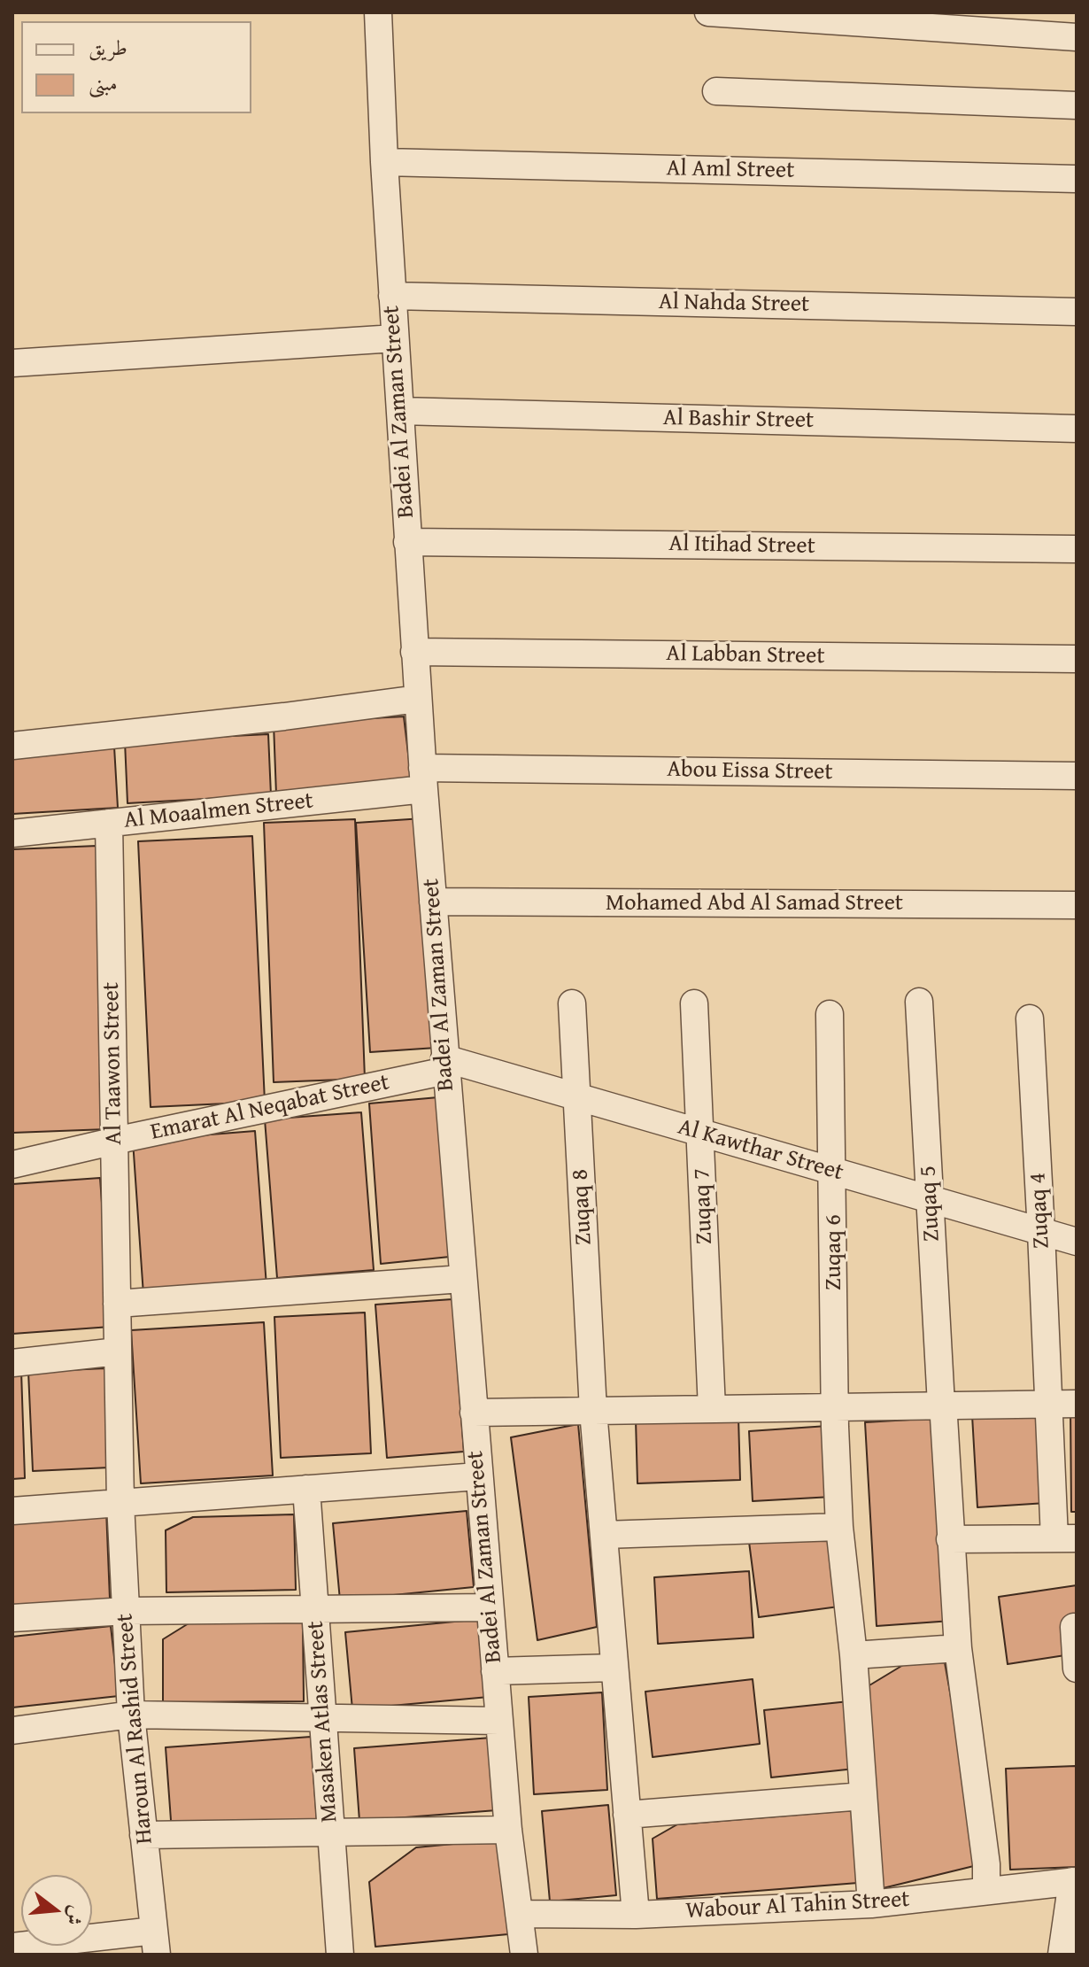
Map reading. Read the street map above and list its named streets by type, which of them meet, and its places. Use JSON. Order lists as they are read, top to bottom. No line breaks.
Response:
{"streets":{"street":["Al Aml Street","Al Nahda Street","Badei Al Zaman Street","Al Bashir Street","Al Itihad Street","Al Labban Street","Abou Eissa Street","Al Moaalmen Street","Mohamed Abd Al Samad Street","Al Taawon Street","Emarat Al Neqabat Street","Al Kawthar Street","Zuqaq 5","Zuqaq 7","Zuqaq 8","Zuqaq 4","Zuqaq 6","Masaken Atlas Street","Haroun Al Rashid Street","Wabour Al Tahin Street"]},"crossings":[["Al Aml Street","Badei Al Zaman Street"],["Al Nahda Street","Badei Al Zaman Street"],["Badei Al Zaman Street","Al Bashir Street"],["Badei Al Zaman Street","Al Itihad Street"],["Badei Al Zaman Street","Al Labban Street"],["Badei Al Zaman Street","Abou Eissa Street"],["Badei Al Zaman Street","Al Moaalmen Street"],["Badei Al Zaman Street","Mohamed Abd Al Samad Street"],["Badei Al Zaman Street","Emarat Al Neqabat Street"],["Badei Al Zaman Street","Al Kawthar Street"],["Badei Al Zaman Street","Wabour Al Tahin Street"],["Abou Eissa Street","Al Moaalmen Street"],["Al Moaalmen Street","Al Taawon Street"],["Al Taawon Street","Emarat Al Neqabat Street"],["Al Taawon Street","Haroun Al Rashid Street"],["Emarat Al Neqabat Street","Al Kawthar Street"],["Al Kawthar Street","Zuqaq 5"],["Al Kawthar Street","Zuqaq 7"],["Al Kawthar Street","Zuqaq 8"],["Al Kawthar Street","Zuqaq 4"],["Al Kawthar Street","Zuqaq 6"],["Zuqaq 5","Wabour Al Tahin Street"],["Zuqaq 8","Wabour Al Tahin Street"],["Zuqaq 6","Wabour Al Tahin Street"]],"legend":["طريق","مبنى"],"north":"right"}
